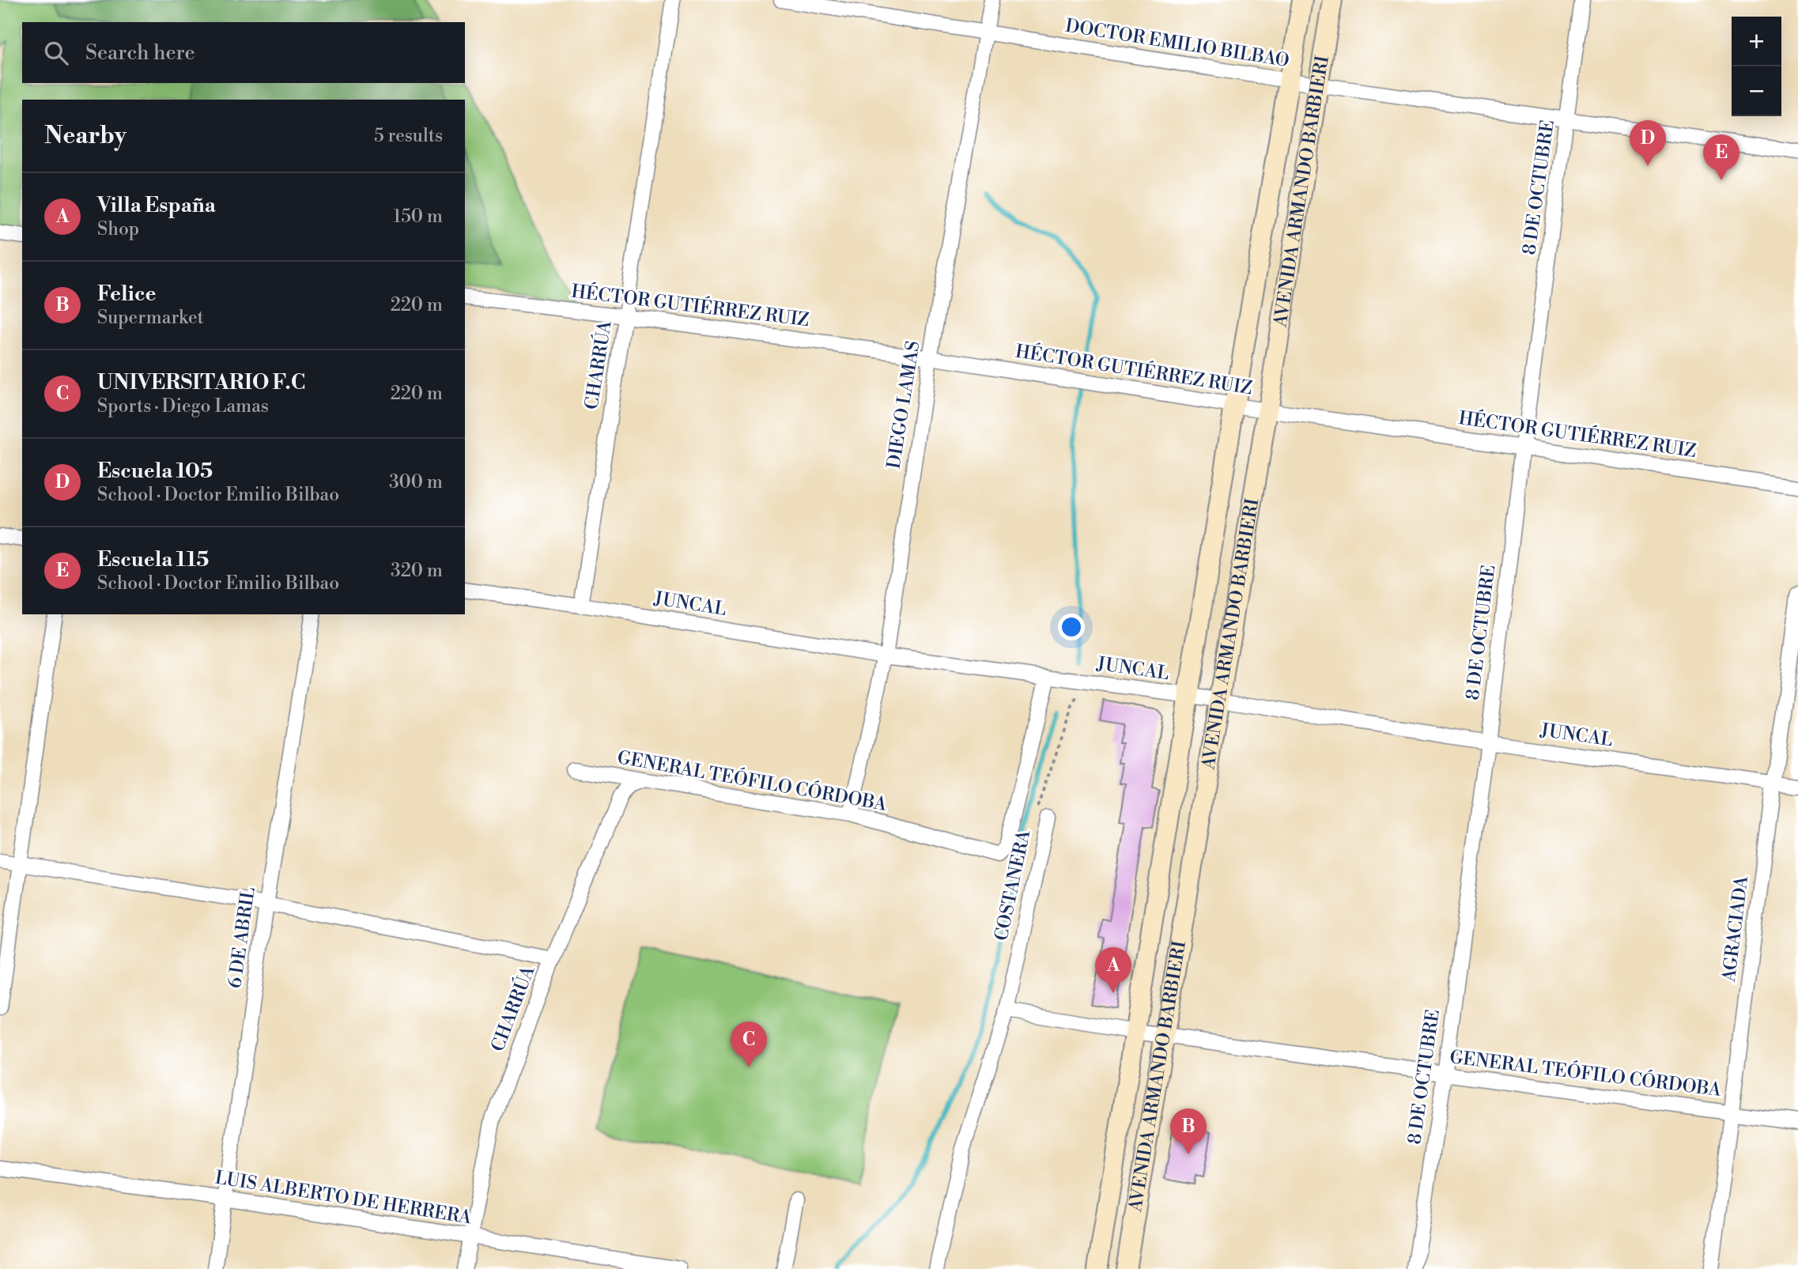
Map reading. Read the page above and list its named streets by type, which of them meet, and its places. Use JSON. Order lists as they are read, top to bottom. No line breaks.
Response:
{"streets":{"street":["DOCTOR EMILIO BILBAO","8 DE OCTUBRE","AVENIDA ARMANDO BARBIERI","HÉCTOR GUTIÉRREZ RUIZ","CHARRÚA","DIEGO LAMAS","JUNCAL","GENERAL TEÓFILO CÓRDOBA","COSTANERA","AGRACIADA","6 DE ABRIL","LUIS ALBERTO DE HERRERA"]},"crossings":[["DOCTOR EMILIO BILBAO","8 DE OCTUBRE"],["DOCTOR EMILIO BILBAO","AVENIDA ARMANDO BARBIERI"],["DOCTOR EMILIO BILBAO","DIEGO LAMAS"],["8 DE OCTUBRE","HÉCTOR GUTIÉRREZ RUIZ"],["8 DE OCTUBRE","JUNCAL"],["8 DE OCTUBRE","GENERAL TEÓFILO CÓRDOBA"],["AVENIDA ARMANDO BARBIERI","HÉCTOR GUTIÉRREZ RUIZ"],["AVENIDA ARMANDO BARBIERI","JUNCAL"],["AVENIDA ARMANDO BARBIERI","GENERAL TEÓFILO CÓRDOBA"],["HÉCTOR GUTIÉRREZ RUIZ","CHARRÚA"],["HÉCTOR GUTIÉRREZ RUIZ","DIEGO LAMAS"],["CHARRÚA","JUNCAL"],["CHARRÚA","GENERAL TEÓFILO CÓRDOBA"],["CHARRÚA","LUIS ALBERTO DE HERRERA"],["DIEGO LAMAS","JUNCAL"],["DIEGO LAMAS","GENERAL TEÓFILO CÓRDOBA"],["JUNCAL","GENERAL TEÓFILO CÓRDOBA"],["JUNCAL","COSTANERA"],["JUNCAL","AGRACIADA"],["GENERAL TEÓFILO CÓRDOBA","COSTANERA"],["GENERAL TEÓFILO CÓRDOBA","AGRACIADA"],["6 DE ABRIL","LUIS ALBERTO DE HERRERA"]],"page":{"map_buttons":["+","−"],"search":"Search here","heading":["Nearby","5 results"],"pins":["D","E","A","C","B"],"list":[{"mark":"A","name":"Villa España","note":"Shop","value":"150 m"},{"mark":"B","name":"Felice","note":"Supermarket","value":"220 m"},{"mark":"C","name":"UNIVERSITARIO F.C","note":"Sports · Diego Lamas","value":"220 m"},{"mark":"D","name":"Escuela 105","note":"School · Doctor Emilio Bilbao","value":"300 m"},{"mark":"E","name":"Escuela 115","note":"School · Doctor Emilio Bilbao","value":"320 m"}]}}
